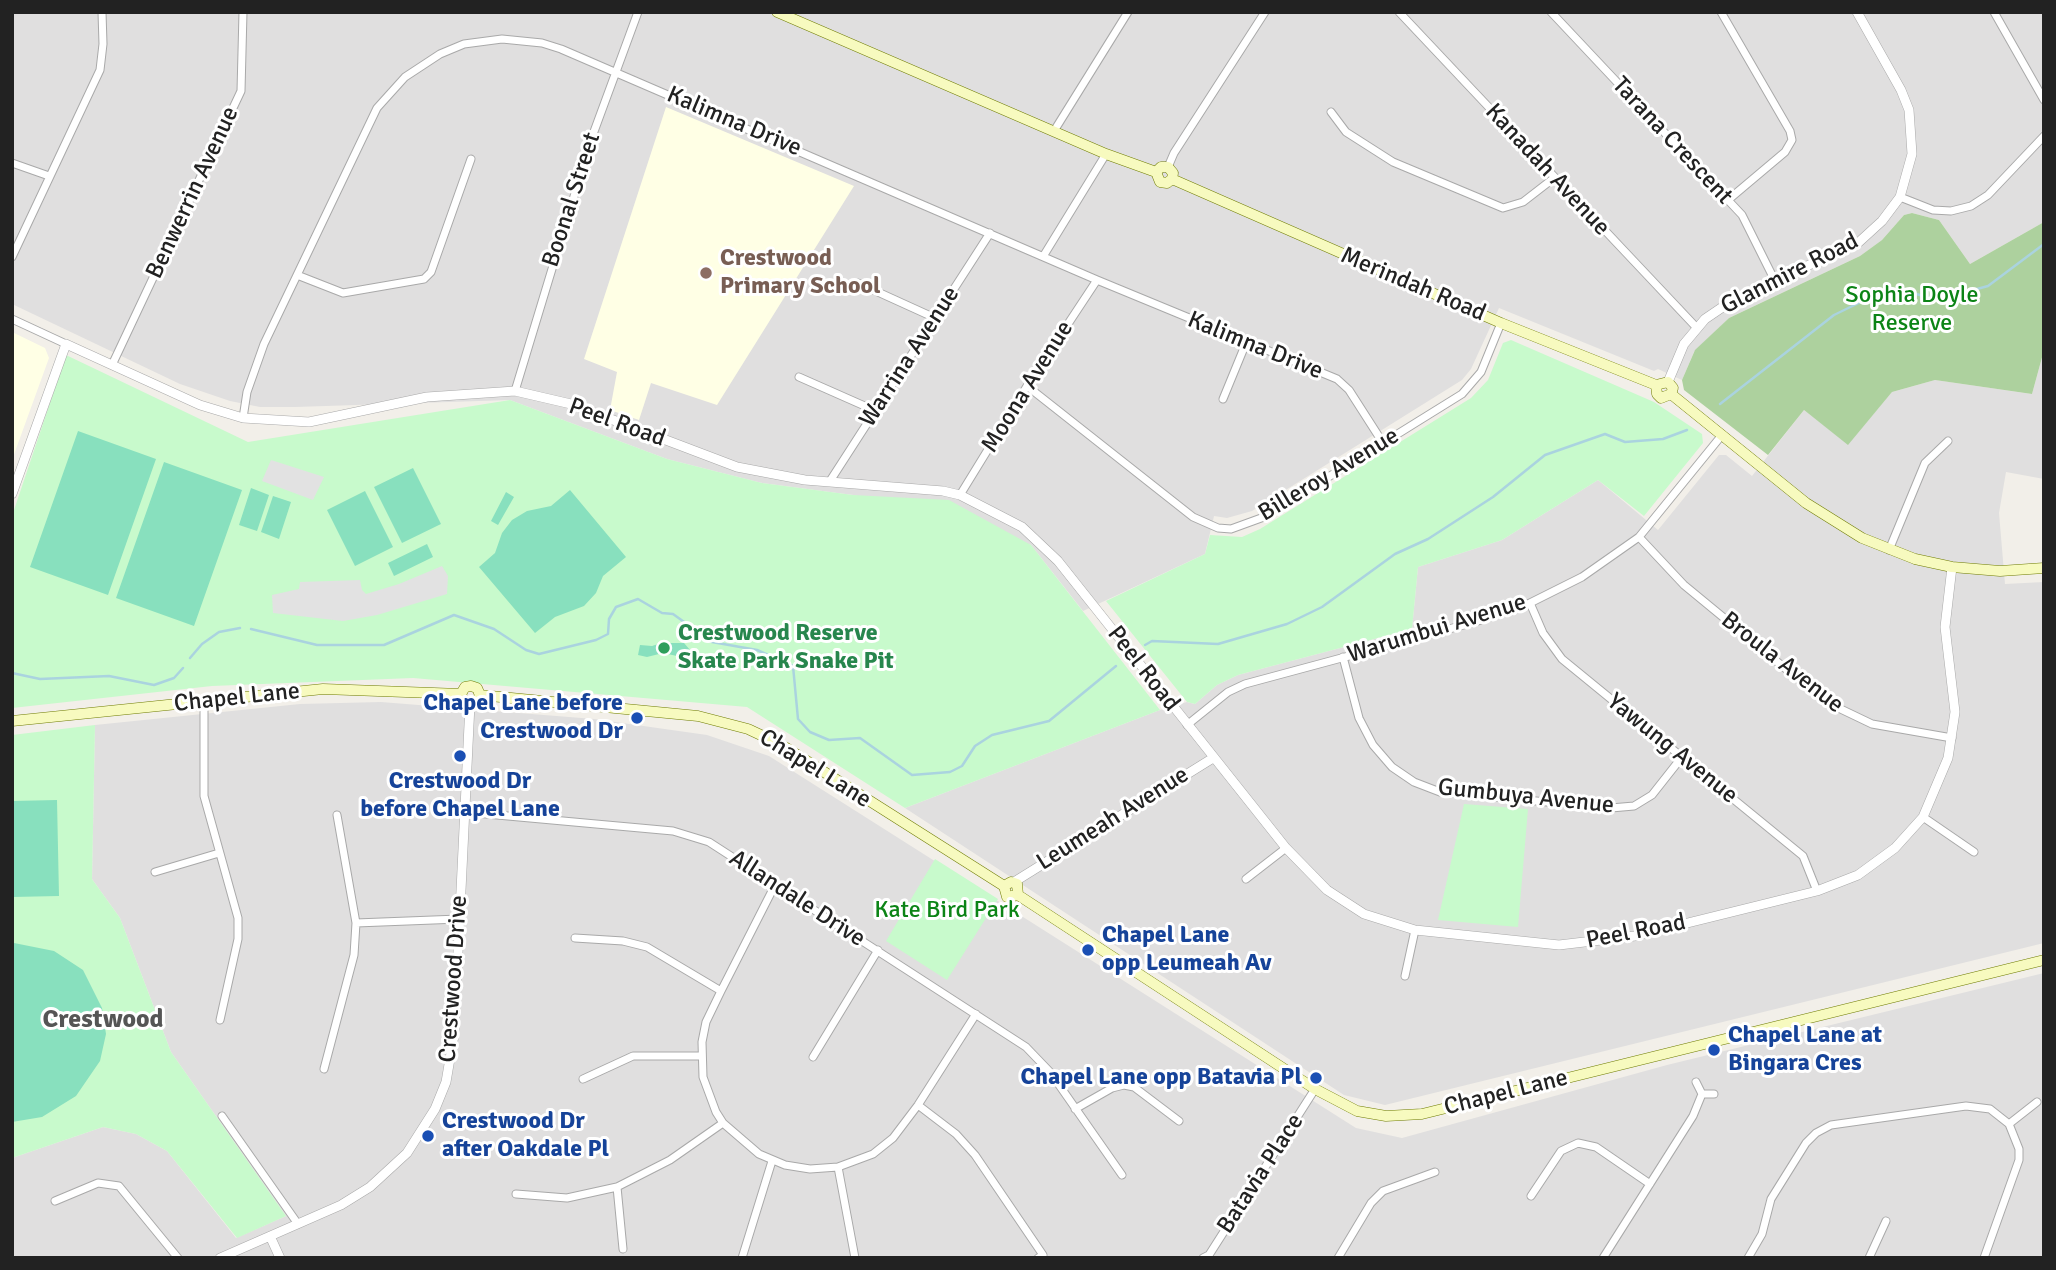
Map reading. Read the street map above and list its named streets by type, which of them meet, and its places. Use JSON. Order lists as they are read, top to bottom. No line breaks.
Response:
{"streets":{"main road":["Merindah Road","Chapel Lane"],"street":["Kalimna Drive","Tarana Crescent","Kanadah Avenue","Benwerrin Avenue","Boonal Street","Glanmire Road","Warrina Avenue","Moona Avenue","Peel Road","Billeroy Avenue","Warumbui Avenue","Broula Avenue","Yawung Avenue","Gumbuya Avenue","Leumeah Avenue","Allandale Drive","Crestwood Drive","Batavia Place"]},"crossings":[["Kalimna Drive","Boonal Street"],["Kalimna Drive","Warrina Avenue"],["Kalimna Drive","Moona Avenue"],["Kalimna Drive","Peel Road"],["Kalimna Drive","Billeroy Avenue"],["Tarana Crescent","Glanmire Road"],["Kanadah Avenue","Glanmire Road"],["Benwerrin Avenue","Peel Road"],["Boonal Street","Peel Road"],["Glanmire Road","Merindah Road"],["Merindah Road","Billeroy Avenue"],["Warrina Avenue","Peel Road"],["Moona Avenue","Peel Road"],["Moona Avenue","Billeroy Avenue"],["Peel Road","Warumbui Avenue"],["Peel Road","Broula Avenue"],["Peel Road","Yawung Avenue"],["Peel Road","Leumeah Avenue"],["Warumbui Avenue","Broula Avenue"],["Warumbui Avenue","Yawung Avenue"],["Warumbui Avenue","Gumbuya Avenue"],["Chapel Lane","Leumeah Avenue"],["Chapel Lane","Crestwood Drive"],["Chapel Lane","Batavia Place"],["Yawung Avenue","Gumbuya Avenue"],["Allandale Drive","Crestwood Drive"]],"districts":["Crestwood"],"parks":["Sophia Doyle Reserve","Kate Bird Park"],"places":["Crestwood Primary School","Crestwood Reserve Skate Park Snake Pit","Chapel Lane before Crestwood Dr","Crestwood Dr before Chapel Lane","Chapel Lane opp Leumeah Av","Chapel Lane at Bingara Cres","Chapel Lane opp Batavia Pl","Crestwood Dr after Oakdale Pl"]}
